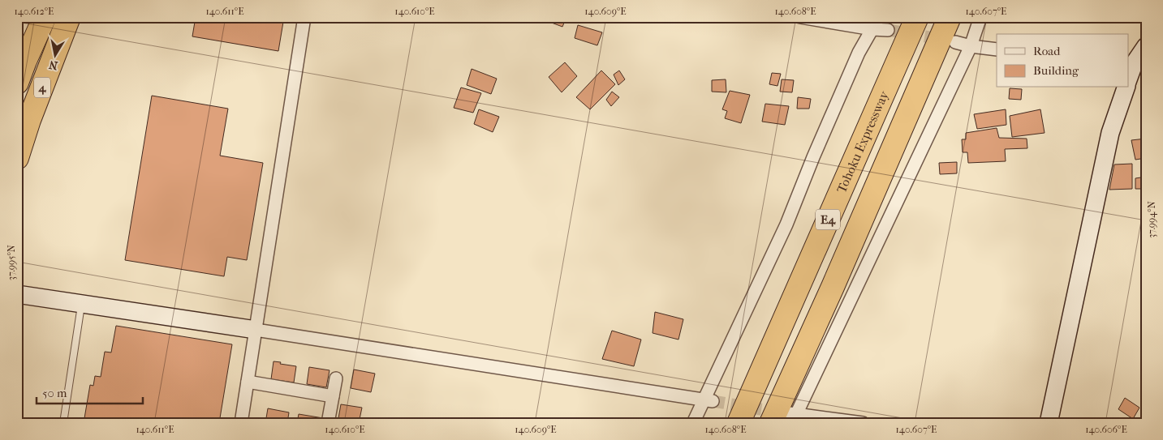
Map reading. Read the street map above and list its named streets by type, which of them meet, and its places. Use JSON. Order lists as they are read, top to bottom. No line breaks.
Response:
{"streets":{"highway":["4","Tohoku Expressway","E4"]},"legend":["Road","Building"],"scale_bar":"50 m","north":"bottom","coordinates":["140.612°E","140.611°E","140.610°E","140.609°E","140.608°E","140.607°E","37.994°N","37.995°N","140.606°E"]}
